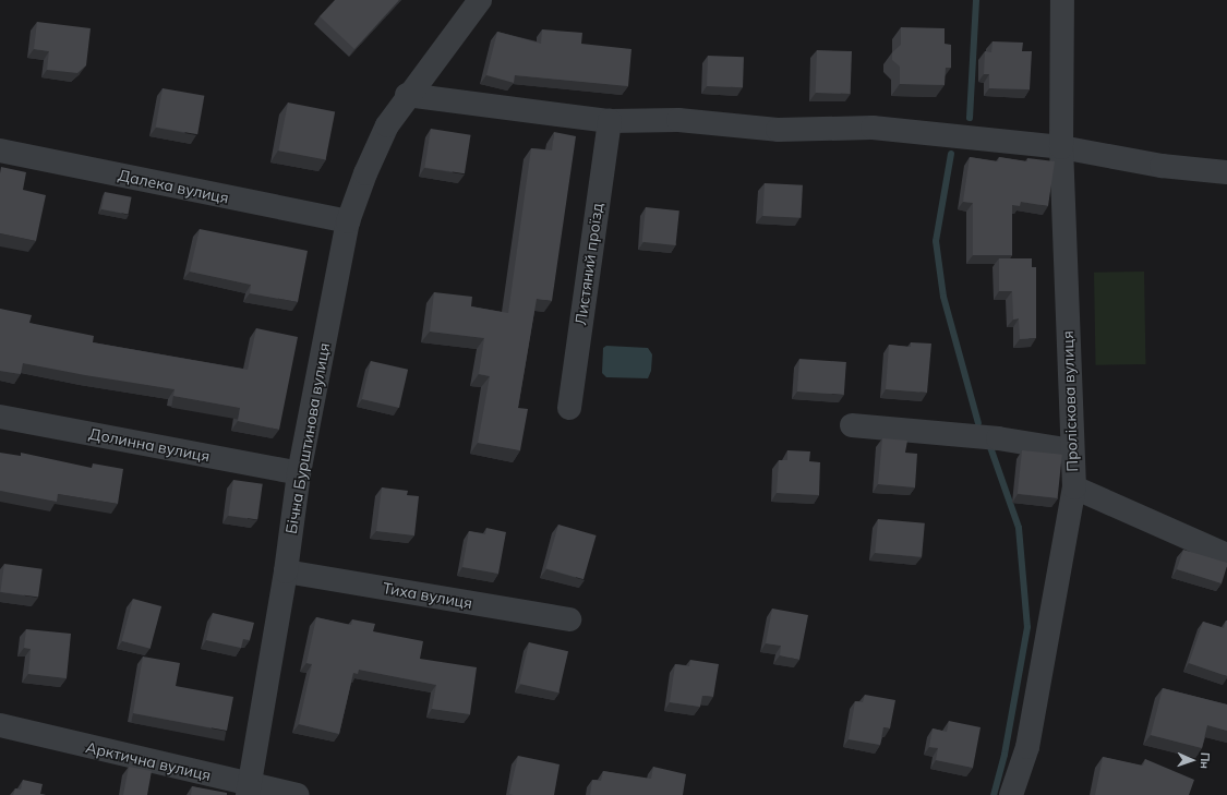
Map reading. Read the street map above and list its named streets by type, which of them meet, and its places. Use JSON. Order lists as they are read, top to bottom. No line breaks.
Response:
{"streets":{"street":["Далека вулиця","Листяний проїзд","Проліскова вулиця","Бічна Бурштинова вулиця","Долинна вулиця","Тиха вулиця","Арктична вулиця"]},"crossings":[["Далека вулиця","Бічна Бурштинова вулиця"],["Бічна Бурштинова вулиця","Долинна вулиця"],["Бічна Бурштинова вулиця","Тиха вулиця"],["Бічна Бурштинова вулиця","Арктична вулиця"]],"north":"right"}
